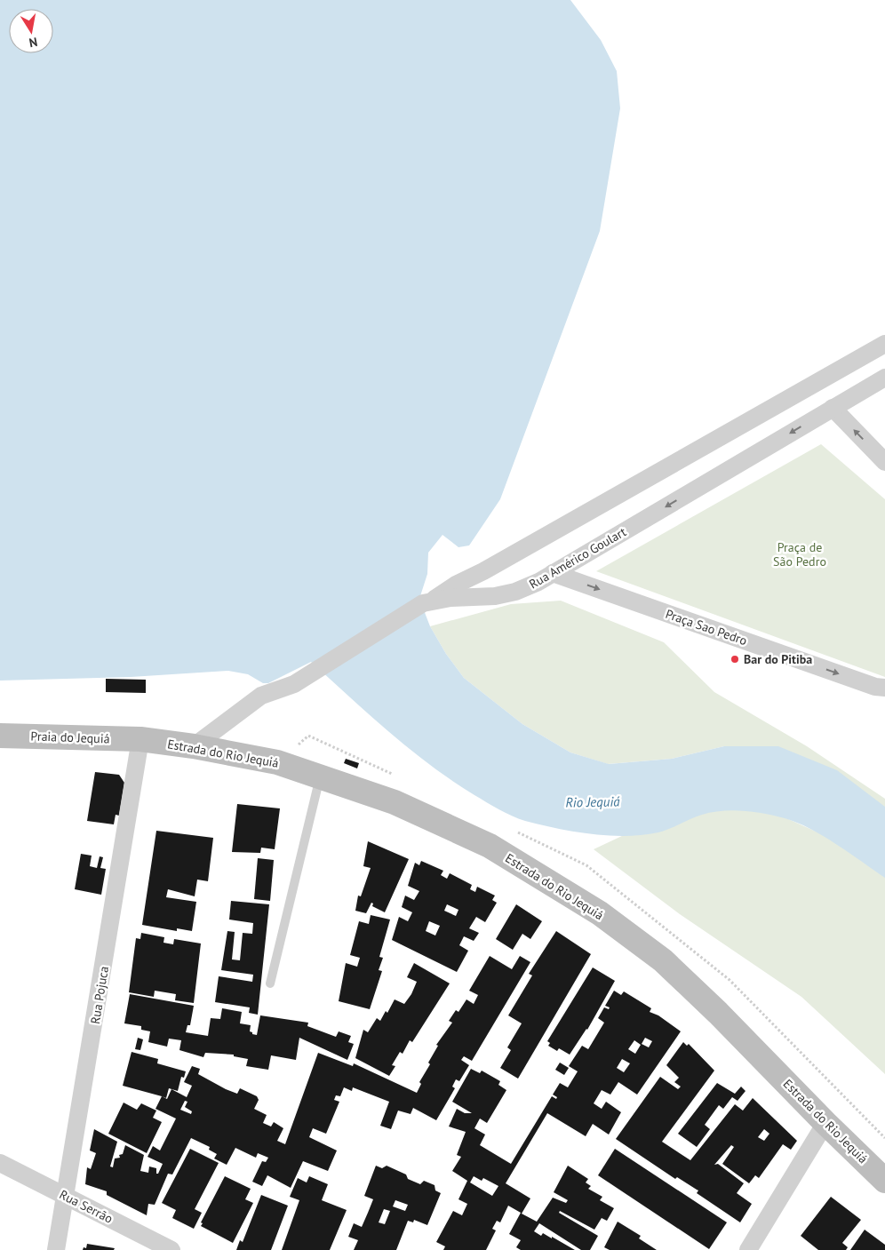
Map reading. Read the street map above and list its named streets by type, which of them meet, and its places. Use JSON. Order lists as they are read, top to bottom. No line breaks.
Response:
{"streets":{"main road":["Praia do Jequiá","Estrada do Rio Jequiá"],"street":["Rua Américo Goulart","Praça Sao Pedro","Rua Pojuca","Rua Serrão"]},"crossings":[["Rua Américo Goulart","Praça Sao Pedro"],["Rua Américo Goulart","Estrada do Rio Jequiá"],["Praia do Jequiá","Estrada do Rio Jequiá"],["Praia do Jequiá","Rua Pojuca"],["Estrada do Rio Jequiá","Rua Pojuca"],["Rua Pojuca","Rua Serrão"]],"one_way":["Praça Sao Pedro"],"water":["Rio Jequiá"],"parks":["Praça de São Pedro"],"places":["Bar do Pitiba"],"north":"bottom"}
